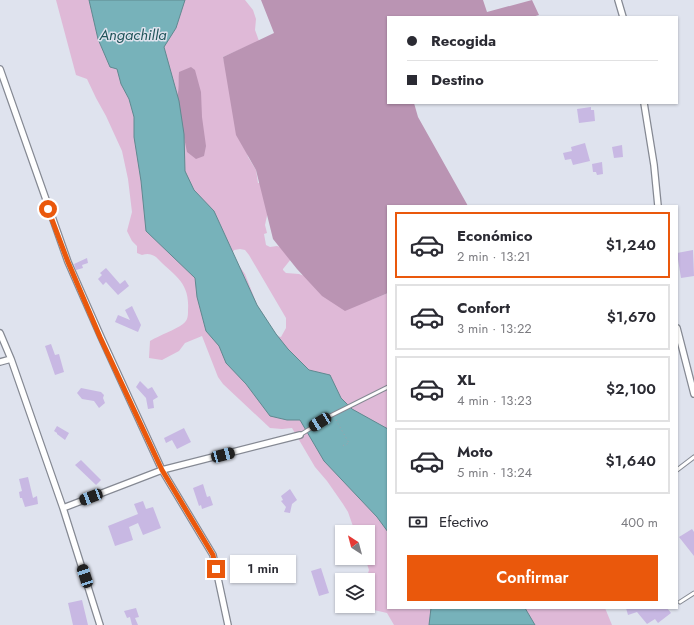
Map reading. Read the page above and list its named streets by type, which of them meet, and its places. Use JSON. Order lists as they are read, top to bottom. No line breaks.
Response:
{"water":["Angachilla"],"north":"top left","page":{"banner":["Recogida","Destino"],"list":[{"name":"Económico","note":"2 min · 13:21","value":"$1,240"},{"name":"Confort","note":"3 min · 13:22","value":"$1,670"},{"name":"XL","note":"4 min · 13:23","value":"$2,100"},{"name":"Moto","note":"5 min · 13:24","value":"$1,640"}],"pay":["Efectivo","400 m"],"buttons":"Confirmar","bubble":"1 min"}}
